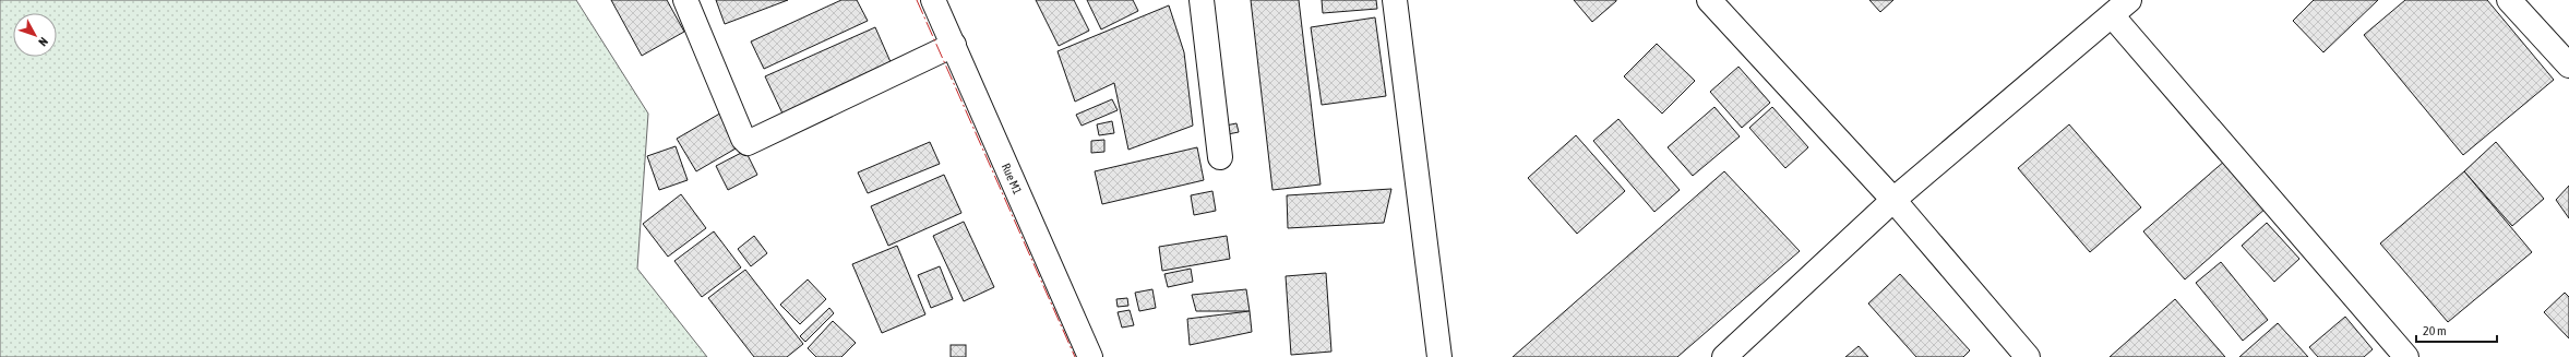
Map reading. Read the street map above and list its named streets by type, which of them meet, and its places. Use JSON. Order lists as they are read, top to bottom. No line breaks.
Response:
{"streets":{"street":["Rue M1"]},"scale_bar":"20 m","north":"bottom right"}
